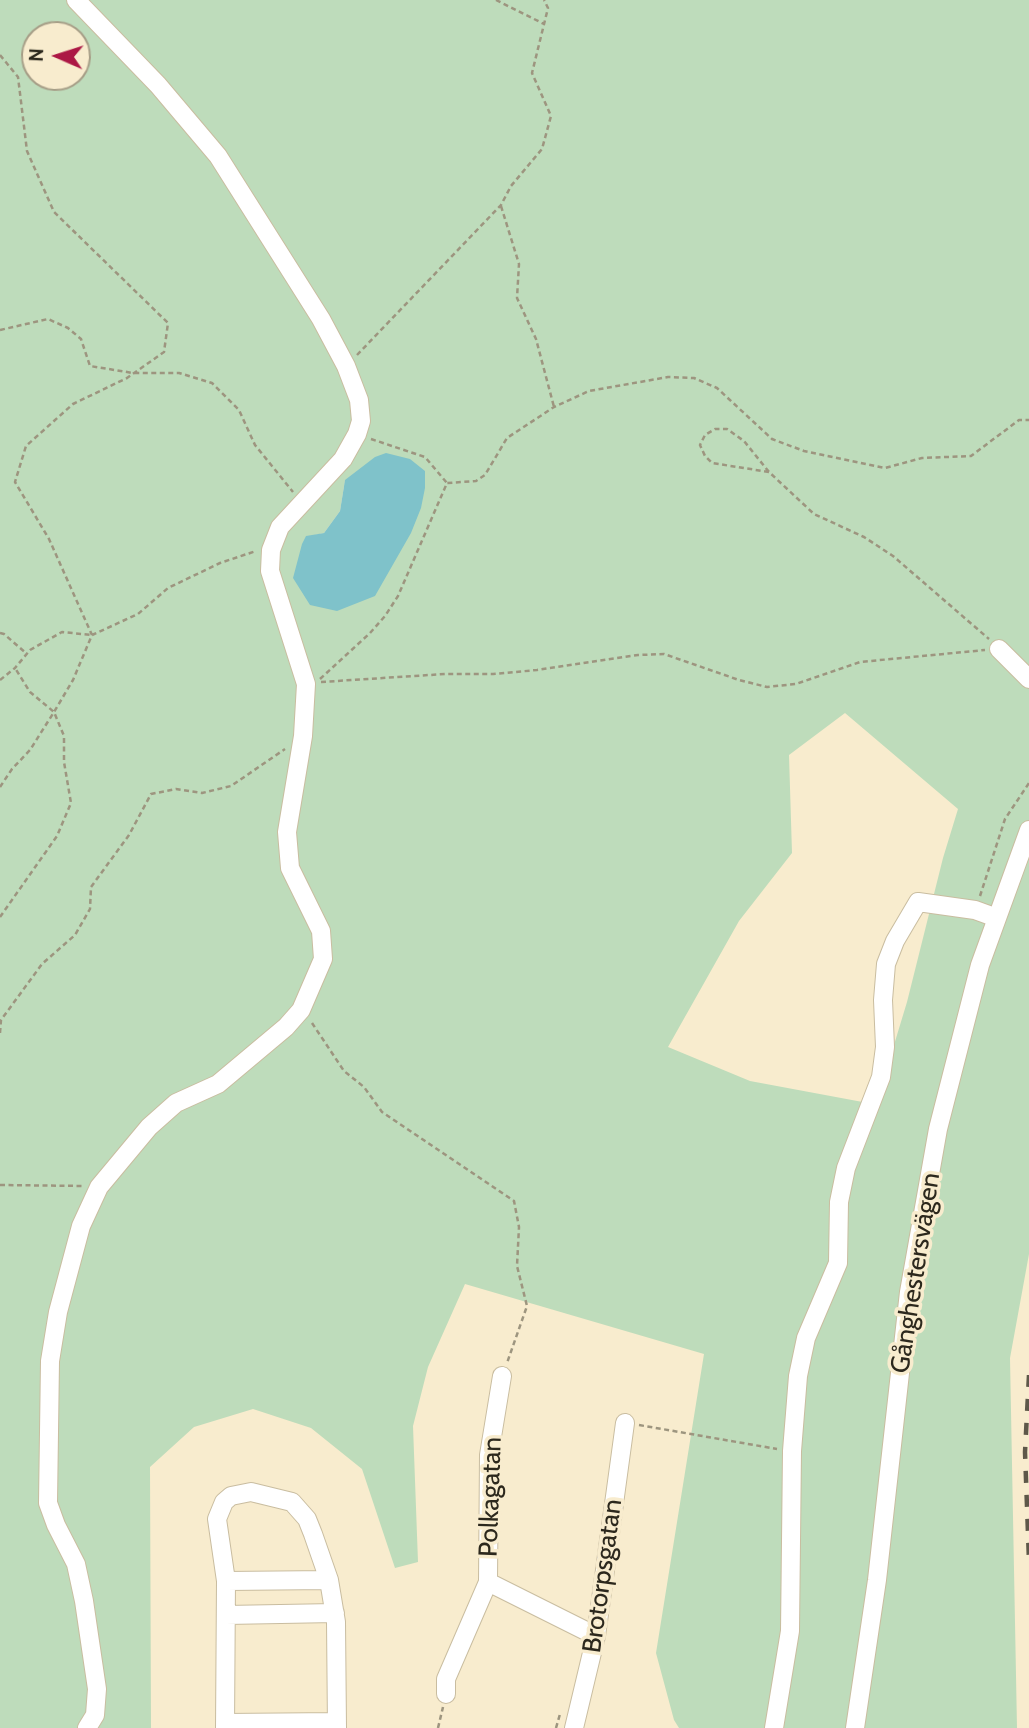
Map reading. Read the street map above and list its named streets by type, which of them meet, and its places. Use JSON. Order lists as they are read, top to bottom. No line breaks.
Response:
{"streets":{"street":["Gånghestersvägen","Polkagatan","Brotorpsgatan"]},"crossings":[["Polkagatan","Brotorpsgatan"]],"north":"left"}
